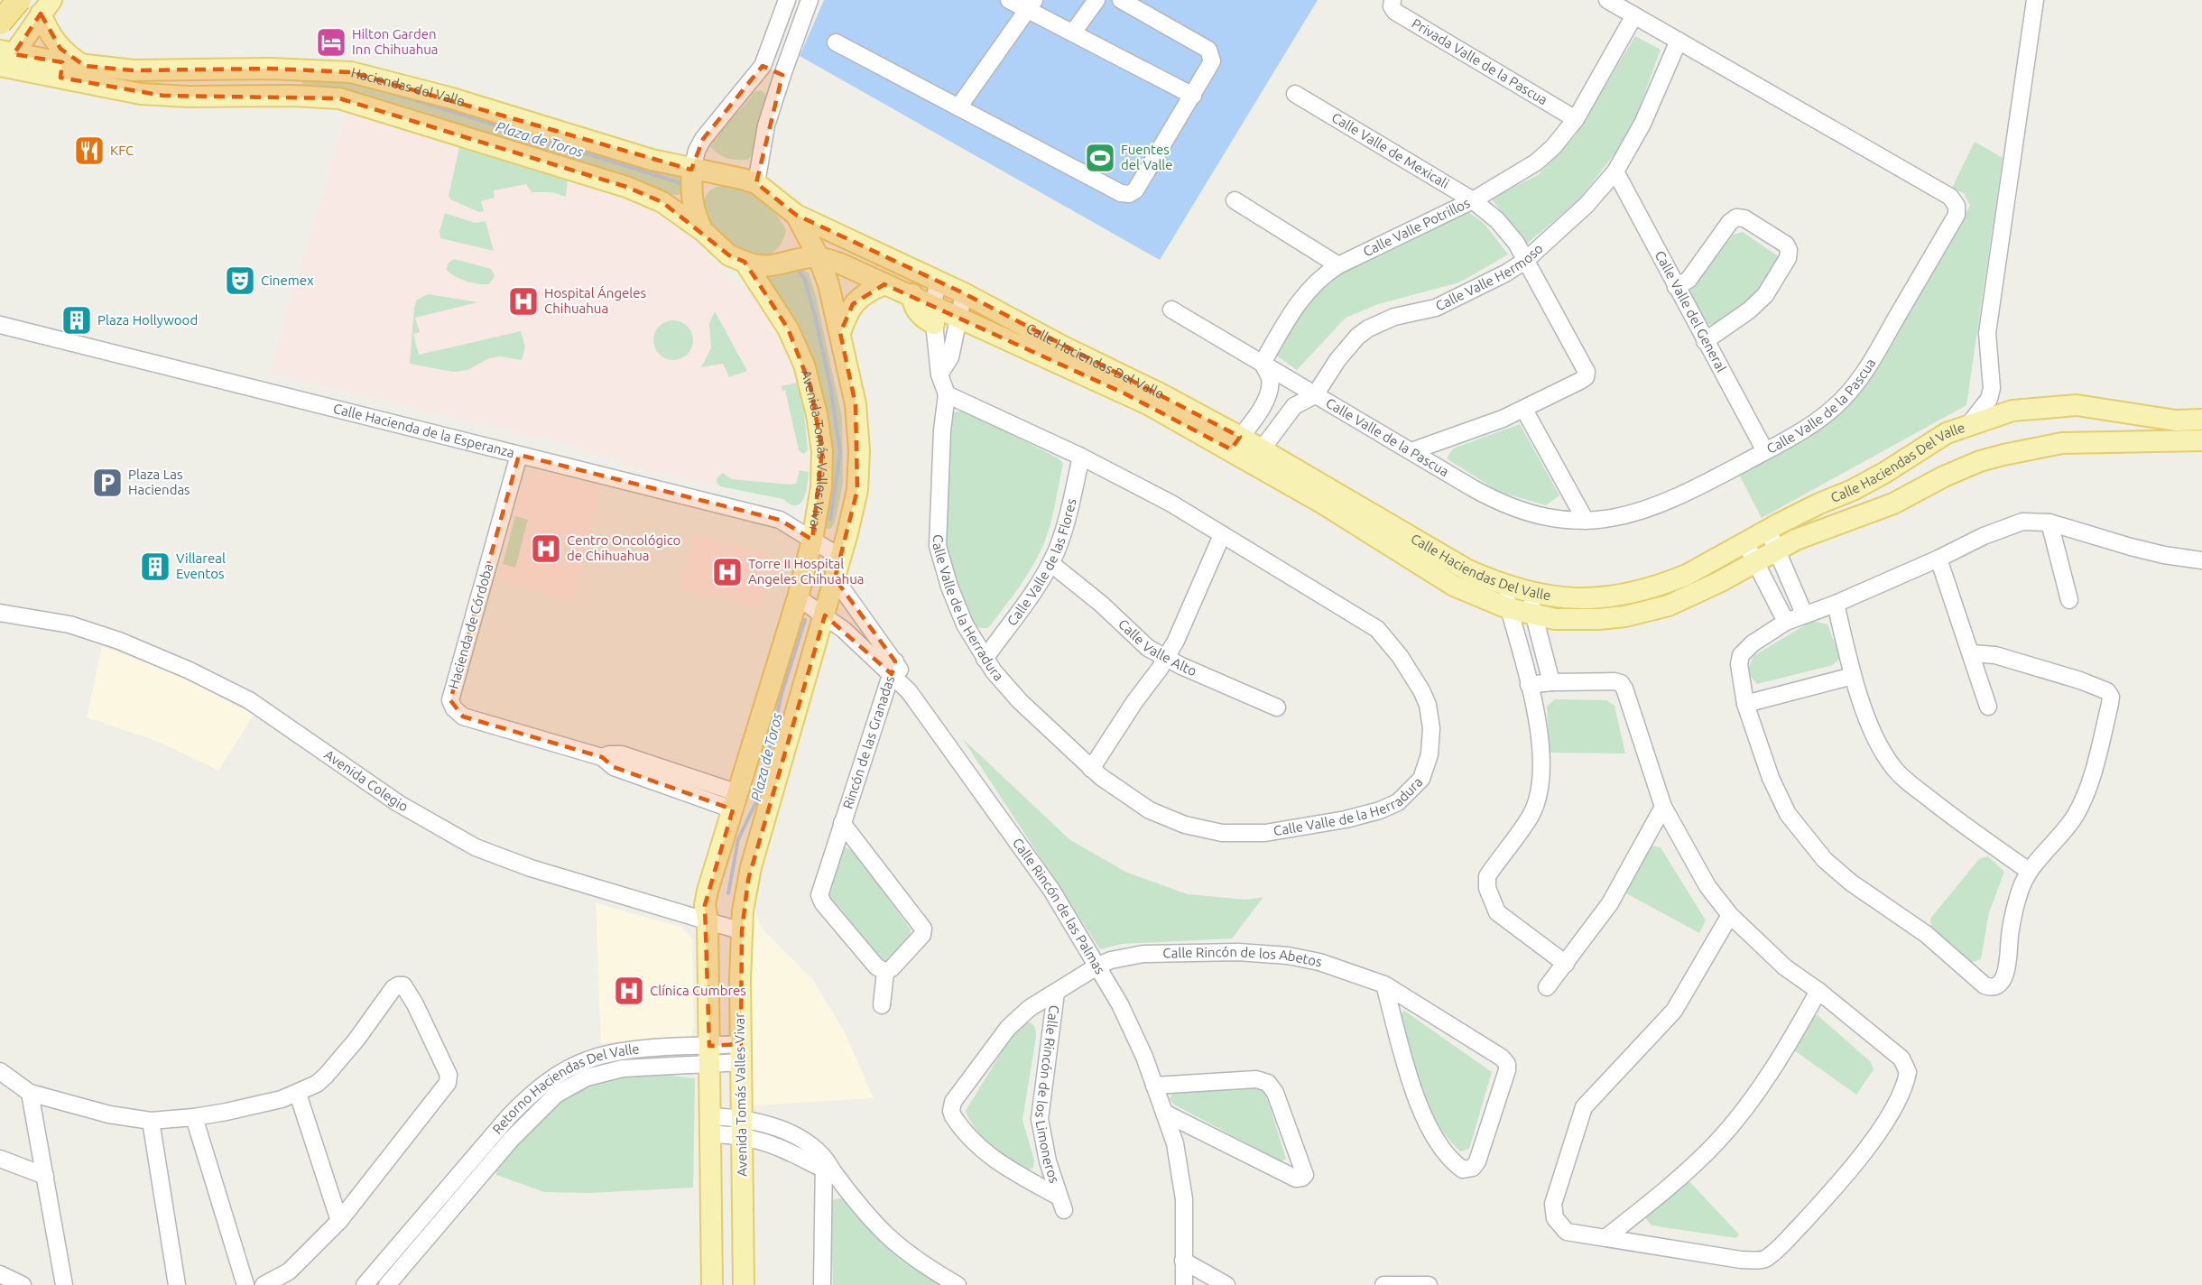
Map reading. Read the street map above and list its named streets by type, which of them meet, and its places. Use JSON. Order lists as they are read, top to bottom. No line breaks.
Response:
{"streets":{"main road":["Haciendas del Valle","Calle Haciendas Del Valle","Avenida Tomás Valles Vivar"],"street":["Privada Valle de la Pascua","Calle Valle de Mexicali","Calle Valle Potrillos","Calle Valle Hermoso","Calle Valle del General","Calle Valle de la Pascua","Calle Hacienda de la Esperanza","Calle Valle de las Flores","Calle Valle de la Herradura","Hacienda de Córdoba","Calle Valle Alto","Rincón de las Granadas","Avenida Colegio","Calle Rincón de las Palmas","Calle Rincón de los Abetos","Retorno Haciendas Del Valle","Calle Rincón de los Limoneros"]},"crossings":[["Privada Valle de la Pascua","Calle Valle Potrillos"],["Haciendas del Valle","Calle Haciendas Del Valle"],["Haciendas del Valle","Avenida Tomás Valles Vivar"],["Calle Valle de Mexicali","Calle Valle Potrillos"],["Calle Valle de Mexicali","Calle Valle Hermoso"],["Calle Valle de Mexicali","Calle Valle de la Pascua"],["Calle Valle Hermoso","Calle Valle del General"],["Calle Valle Hermoso","Calle Haciendas Del Valle"],["Calle Valle Hermoso","Calle Valle de la Pascua"],["Calle Valle del General","Calle Valle de la Pascua"],["Calle Haciendas Del Valle","Avenida Tomás Valles Vivar"],["Calle Haciendas Del Valle","Calle Valle de la Herradura"],["Calle Hacienda de la Esperanza","Avenida Tomás Valles Vivar"],["Calle Hacienda de la Esperanza","Hacienda de Córdoba"],["Avenida Tomás Valles Vivar","Hacienda de Córdoba"],["Avenida Tomás Valles Vivar","Avenida Colegio"],["Avenida Tomás Valles Vivar","Retorno Haciendas Del Valle"],["Calle Valle de las Flores","Calle Valle de la Herradura"],["Calle Valle de las Flores","Calle Valle Alto"],["Rincón de las Granadas","Calle Rincón de las Palmas"],["Calle Rincón de las Palmas","Calle Rincón de los Abetos"],["Calle Rincón de las Palmas","Calle Rincón de los Limoneros"],["Calle Rincón de los Abetos","Calle Rincón de los Limoneros"]],"water":["Plaza de Toros"],"places":{"hotel":["Hilton Garden Inn Chihuahua"],"restaurant":["KFC"],"sports":["Fuentes del Valle"],"theatre":["Cinemex"],"hospital":["Hospital Ángeles Chihuahua","Centro Oncológico de Chihuahua","Torre II Hospital Angeles Chihuahua","Clínica Cumbres"],"building":["Plaza Hollywood","Villareal Eventos"],"parking":["Plaza Las Haciendas"]}}
